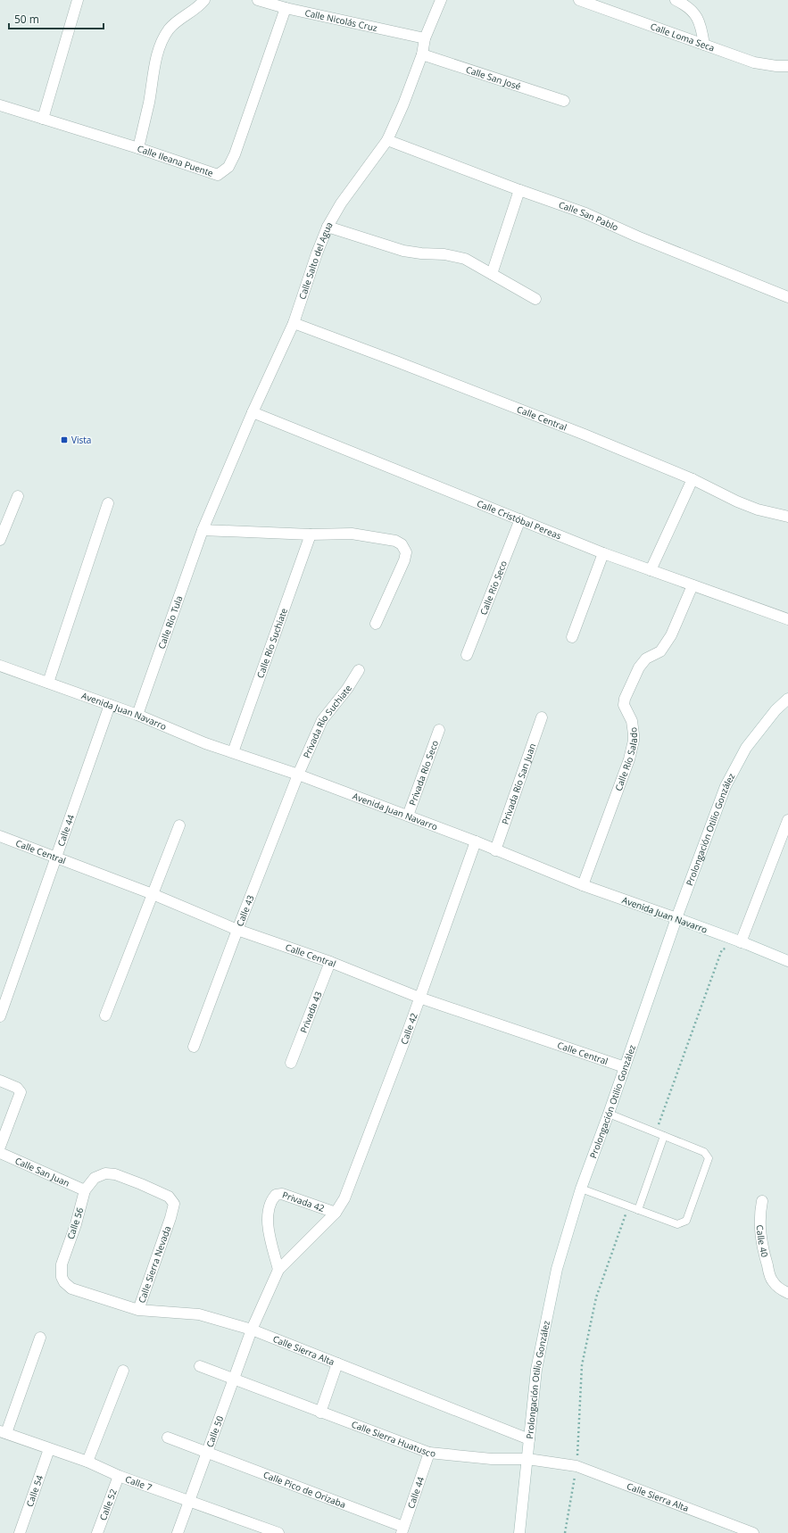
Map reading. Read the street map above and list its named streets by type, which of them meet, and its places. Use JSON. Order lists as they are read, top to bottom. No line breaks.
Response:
{"streets":{"street":["Calle Nicolás Cruz","Calle Loma Seca","Calle San José","Calle Ileana Puente","Calle San Pablo","Calle Salto del Agua","Calle Central","Calle Cristóbal Pereas","Calle Río Seco","Calle Río Tula","Calle Río Suchiate","Avenida Juan Navarro","Privada Río Suchiate","Calle Río Salado","Privada Río Seco","Privada Río San Juan","Calle 44","Prolongación Otilio González","Calle 43","Privada 43","Calle 42","Calle San Juan","Privada 42","Calle 56","Calle 40","Calle Sierra Nevada","Calle Sierra Alta","Calle 50","Calle Sierra Huatusco","Calle 7","Calle Pico de Orizaba","Calle 54","Calle 52"]},"crossings":[["Calle Nicolás Cruz","Calle Ileana Puente"],["Calle Nicolás Cruz","Calle Salto del Agua"],["Calle San José","Calle Salto del Agua"],["Calle San Pablo","Calle Salto del Agua"],["Calle Salto del Agua","Calle Central"],["Calle Salto del Agua","Calle Cristóbal Pereas"],["Calle Salto del Agua","Calle Río Tula"],["Calle Central","Calle 44"],["Calle Central","Prolongación Otilio González"],["Calle Central","Calle 43"],["Calle Central","Privada 43"],["Calle Central","Calle 42"],["Calle Cristóbal Pereas","Calle Río Seco"],["Calle Cristóbal Pereas","Calle Río Salado"],["Calle Río Tula","Avenida Juan Navarro"],["Calle Río Suchiate","Avenida Juan Navarro"],["Avenida Juan Navarro","Privada Río Suchiate"],["Avenida Juan Navarro","Calle Río Salado"],["Avenida Juan Navarro","Privada Río Seco"],["Avenida Juan Navarro","Privada Río San Juan"],["Avenida Juan Navarro","Calle 44"],["Avenida Juan Navarro","Prolongación Otilio González"],["Avenida Juan Navarro","Calle 43"],["Avenida Juan Navarro","Calle 42"],["Privada Río Suchiate","Calle 43"],["Calle 44","Calle Sierra Huatusco"],["Calle 44","Calle Pico de Orizaba"],["Prolongación Otilio González","Calle Sierra Alta"],["Prolongación Otilio González","Calle Sierra Huatusco"],["Calle 42","Privada 42"],["Calle 42","Calle 50"],["Calle San Juan","Calle 56"],["Privada 42","Calle 50"],["Calle 56","Calle Sierra Nevada"],["Calle 56","Calle Sierra Alta"],["Calle Sierra Nevada","Calle Sierra Alta"],["Calle Sierra Alta","Calle 50"],["Calle Sierra Alta","Calle Sierra Huatusco"],["Calle 50","Calle Sierra Huatusco"],["Calle 50","Calle 7"],["Calle 50","Calle Pico de Orizaba"],["Calle 7","Calle 54"],["Calle 7","Calle 52"]],"places":{"transit":["Vista"]},"scale_bar":"50 m"}
